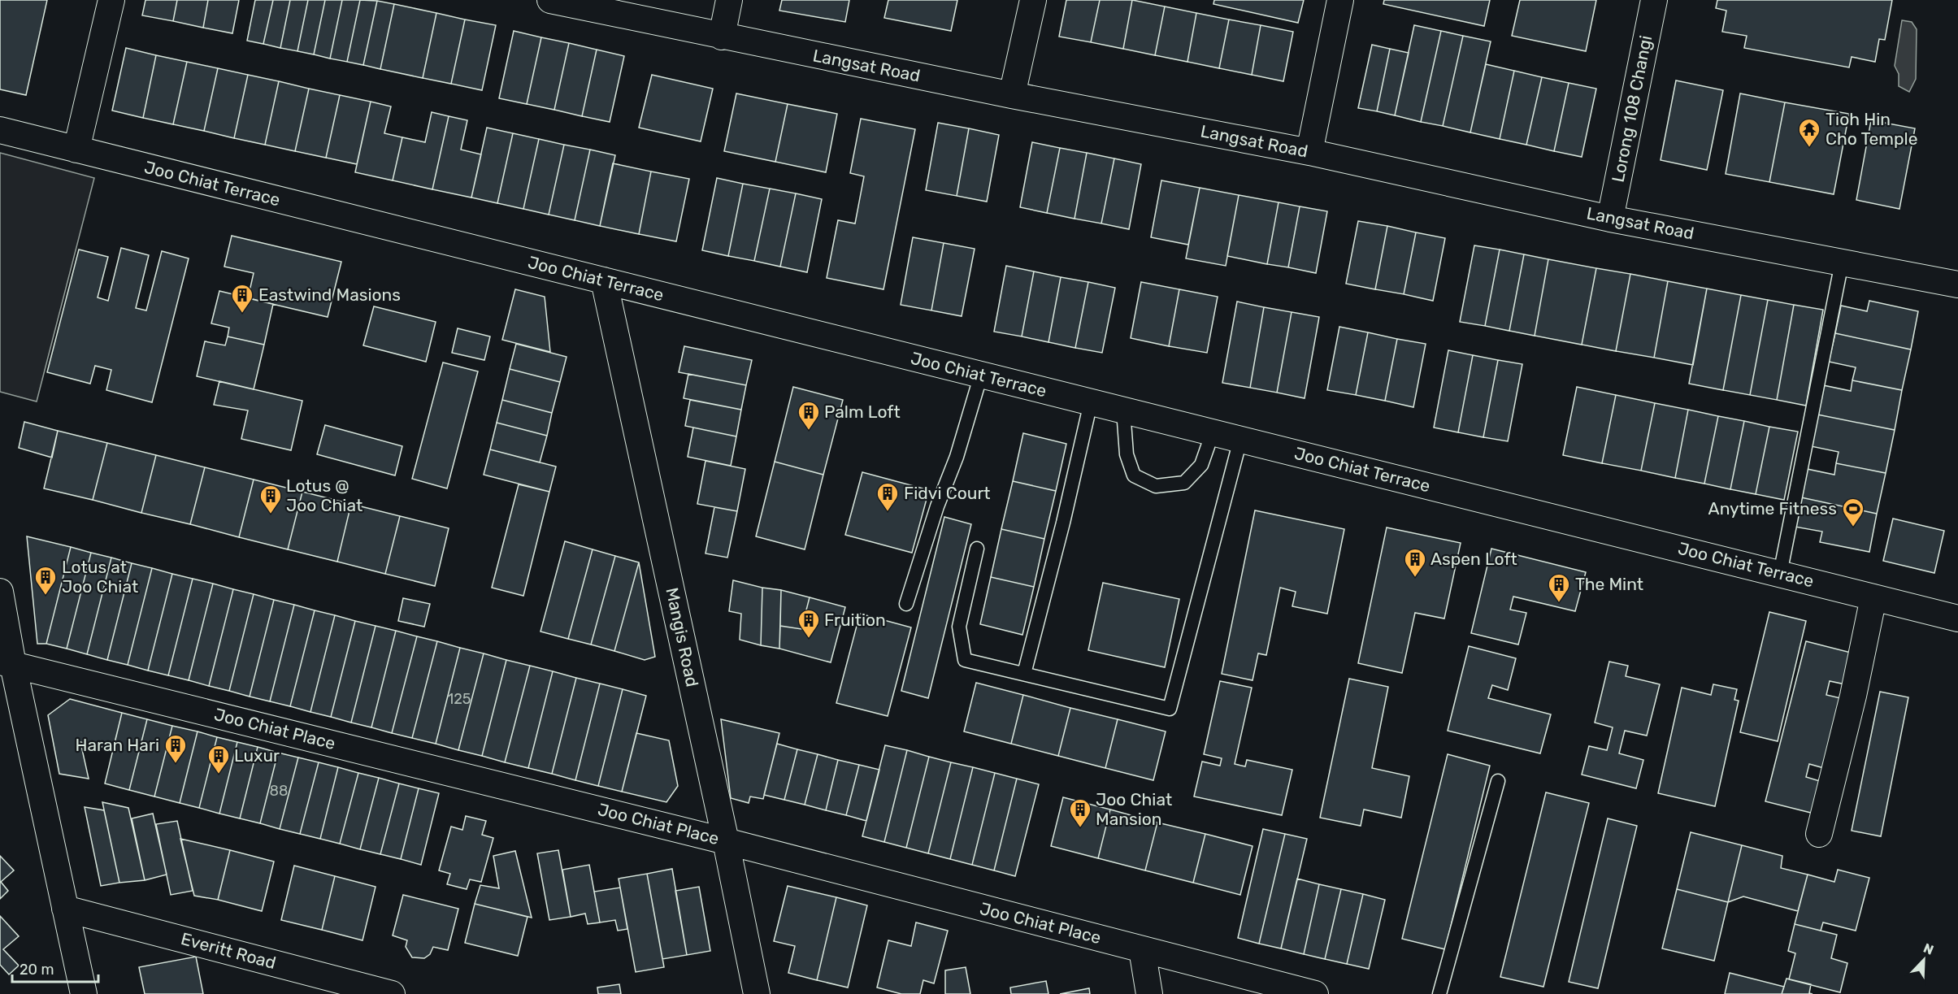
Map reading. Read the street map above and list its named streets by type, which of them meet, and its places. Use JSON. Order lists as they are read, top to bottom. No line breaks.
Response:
{"streets":{"street":["Langsat Road","Lorong 108 Changi","Joo Chiat Terrace","Mangis Road","Joo Chiat Place","Everitt Road"]},"crossings":[["Langsat Road","Lorong 108 Changi"],["Joo Chiat Terrace","Mangis Road"],["Mangis Road","Joo Chiat Place"]],"places":{"temple":["Tioh Hin Cho Temple"],"building":["Eastwind Masions","Palm Loft","Fidvi Court","Lotus @ Joo Chiat","Aspen Loft","Lotus at Joo Chiat","The Mint","Fruition","Haran Hari","Luxur","Joo Chiat Mansion"],"sports":["Anytime Fitness"]},"house_numbers":["125","88"],"scale_bar":"20 m","north":"top right"}
